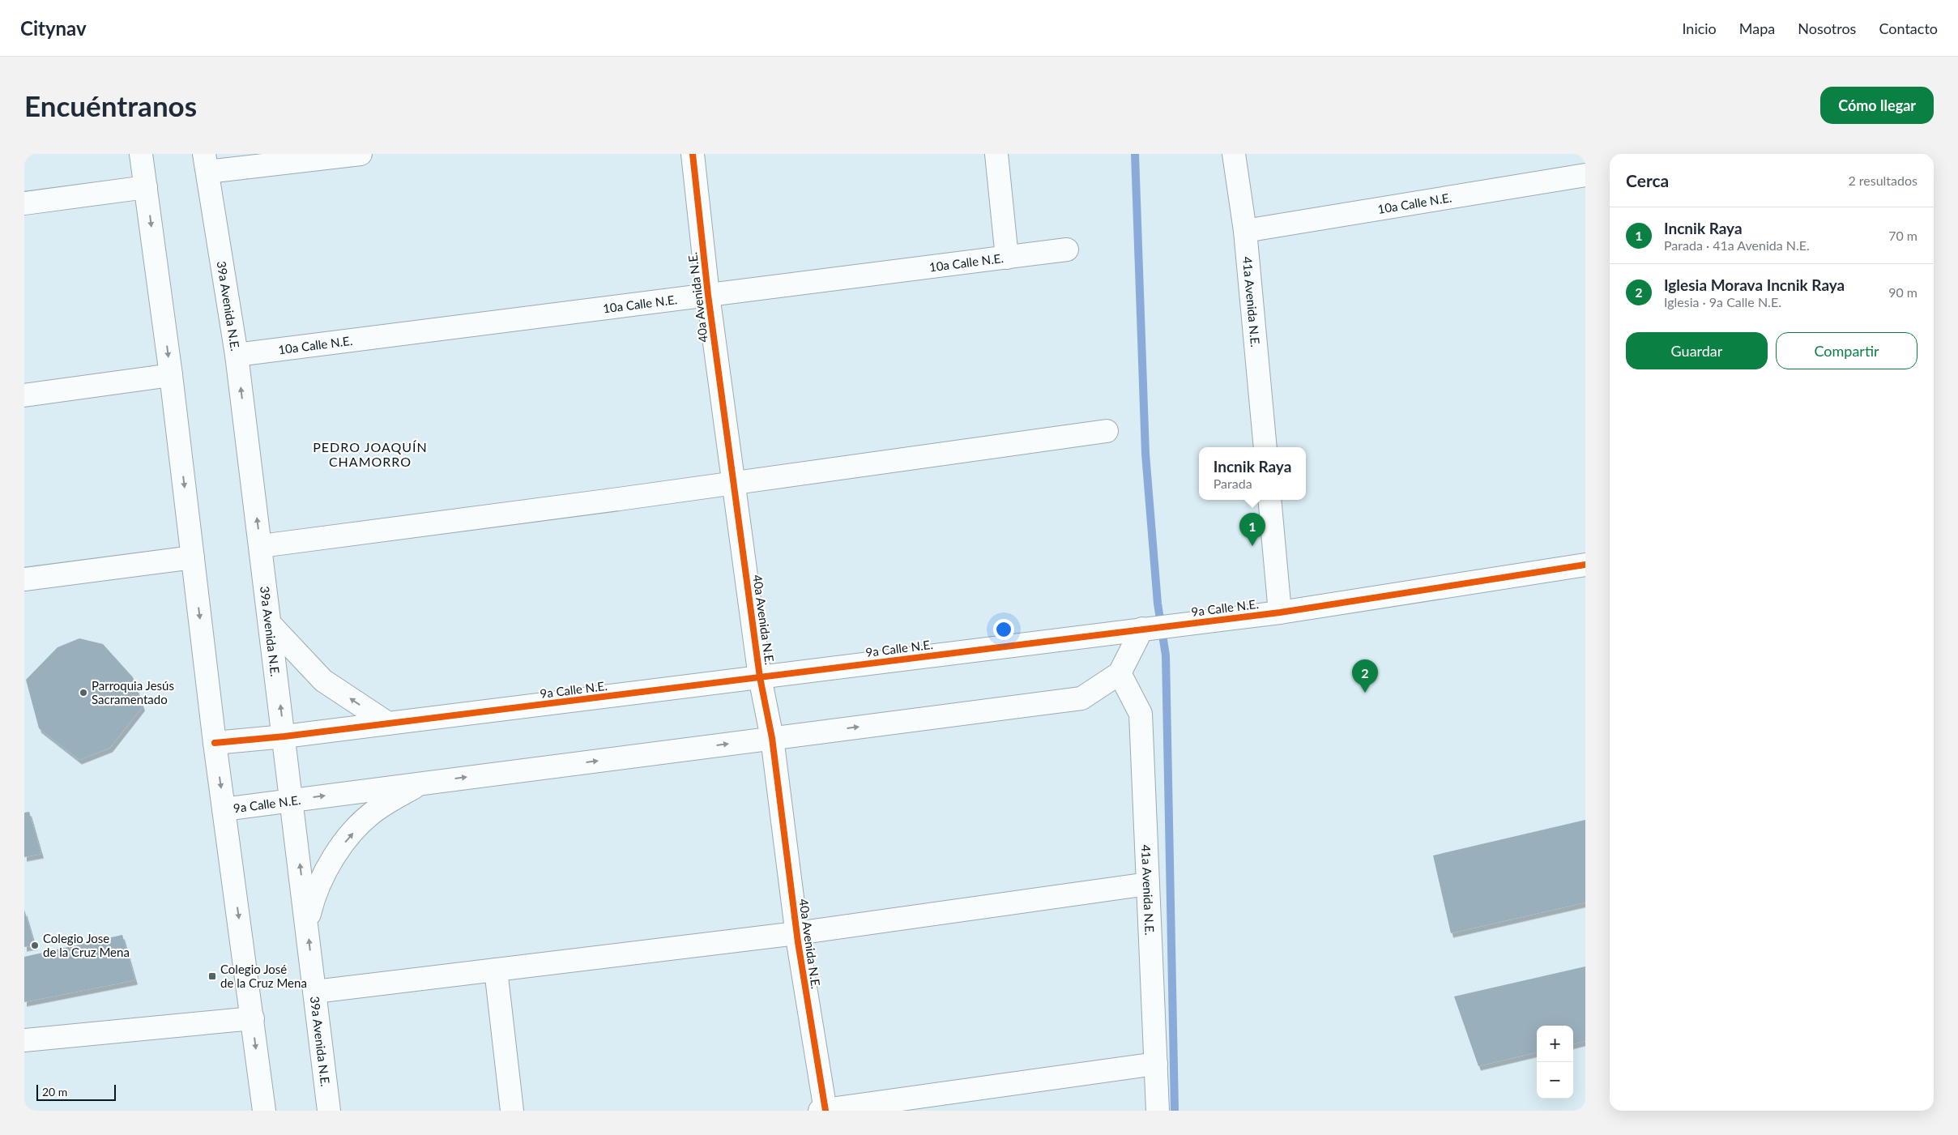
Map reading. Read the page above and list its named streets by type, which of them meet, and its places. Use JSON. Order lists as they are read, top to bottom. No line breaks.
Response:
{"streets":{"street":["10a Calle N.E.","40a Avenida N.E.","41a Avenida N.E.","39a Avenida N.E.","9a Calle N.E."]},"crossings":[["10a Calle N.E.","40a Avenida N.E."],["10a Calle N.E.","41a Avenida N.E."],["10a Calle N.E.","39a Avenida N.E."],["40a Avenida N.E.","9a Calle N.E."],["41a Avenida N.E.","9a Calle N.E."],["39a Avenida N.E.","9a Calle N.E."]],"districts":["PEDRO JOAQUÍN CHAMORRO"],"places":{"other":["Parroquia Jesús Sacramentado","Colegio Jose de la Cruz Mena"],"transit":["Colegio José de la Cruz Mena"]},"scale_bar":"20 m","page":{"header":"Citynav","nav":["Inicio","Mapa","Nosotros","Contacto"],"buttons":["Cómo llegar",["Guardar","Compartir"]],"title":"Encuéntranos","heading":["Cerca","2 resultados"],"list":[{"mark":"1","name":"Incnik Raya","note":"Parada · 41a Avenida N.E.","value":"70 m"},{"mark":"2","name":"Iglesia Morava Incnik Raya","note":"Iglesia · 9a Calle N.E.","value":"90 m"}],"popup":["Incnik Raya","Parada"],"pins":["1","2"],"map_buttons":["+","−"],"scale":"20 m"}}
